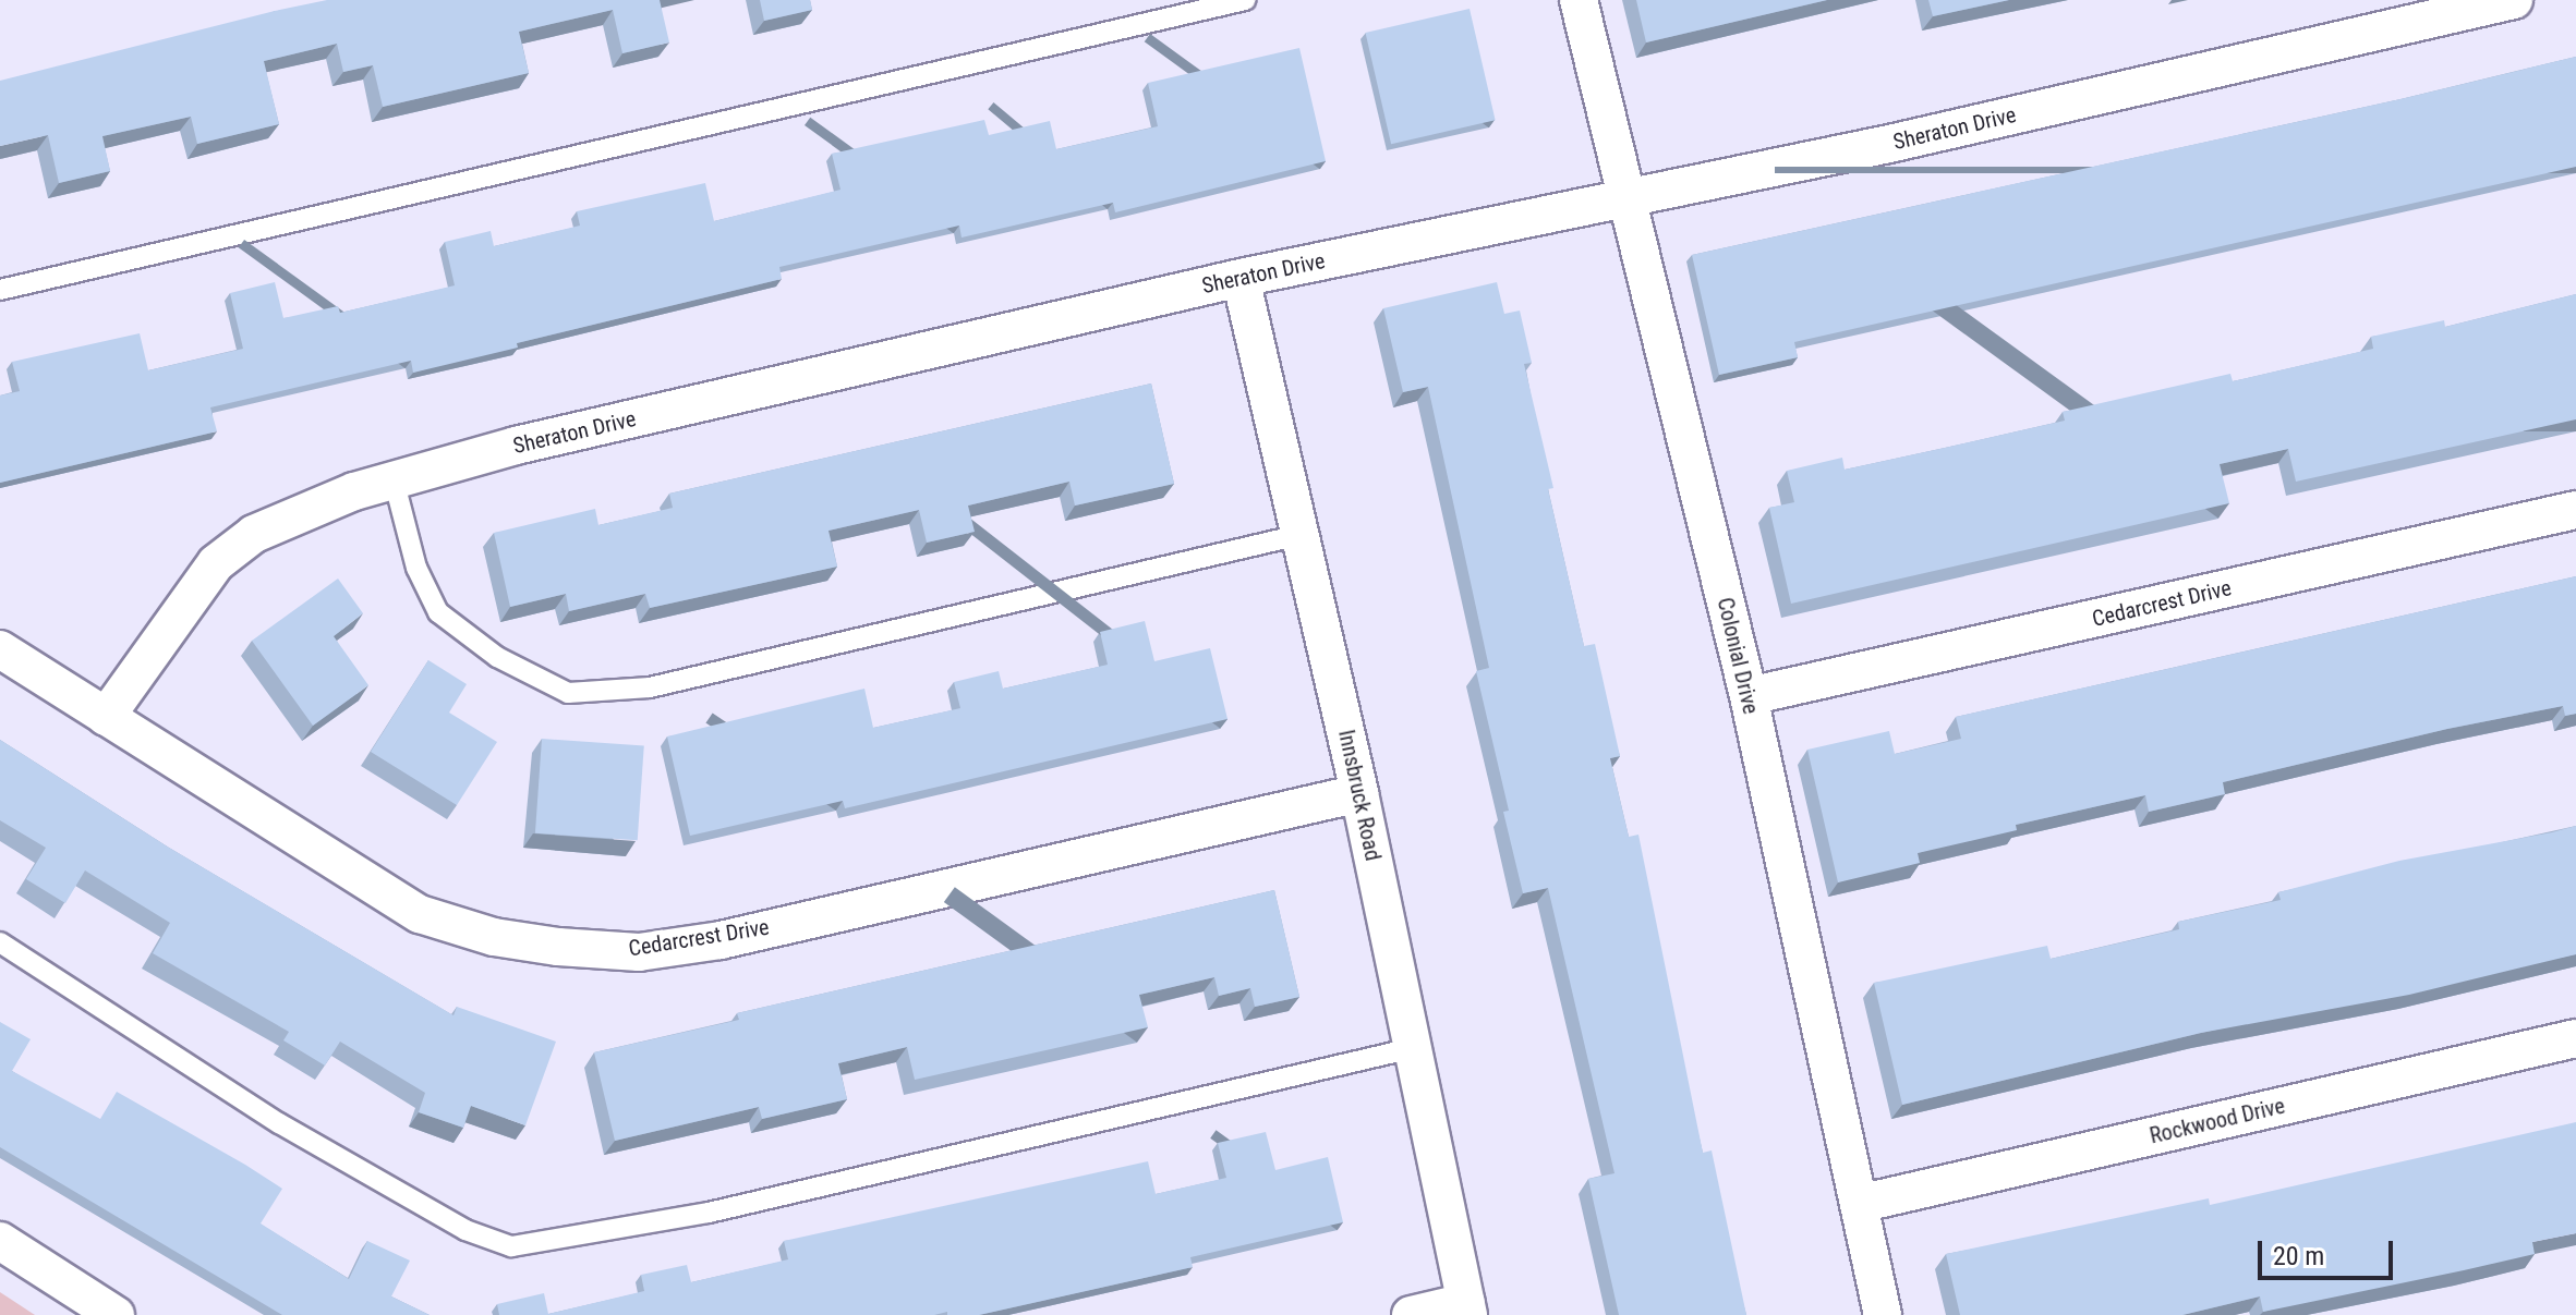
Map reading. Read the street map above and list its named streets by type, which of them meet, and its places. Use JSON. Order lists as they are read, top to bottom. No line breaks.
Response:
{"streets":{"street":["Sheraton Drive","Cedarcrest Drive","Colonial Drive","Innsbruck Road","Rockwood Drive"]},"crossings":[["Sheraton Drive","Cedarcrest Drive"],["Sheraton Drive","Colonial Drive"],["Sheraton Drive","Innsbruck Road"],["Cedarcrest Drive","Colonial Drive"],["Cedarcrest Drive","Innsbruck Road"],["Colonial Drive","Rockwood Drive"]],"scale_bar":"20 m"}
